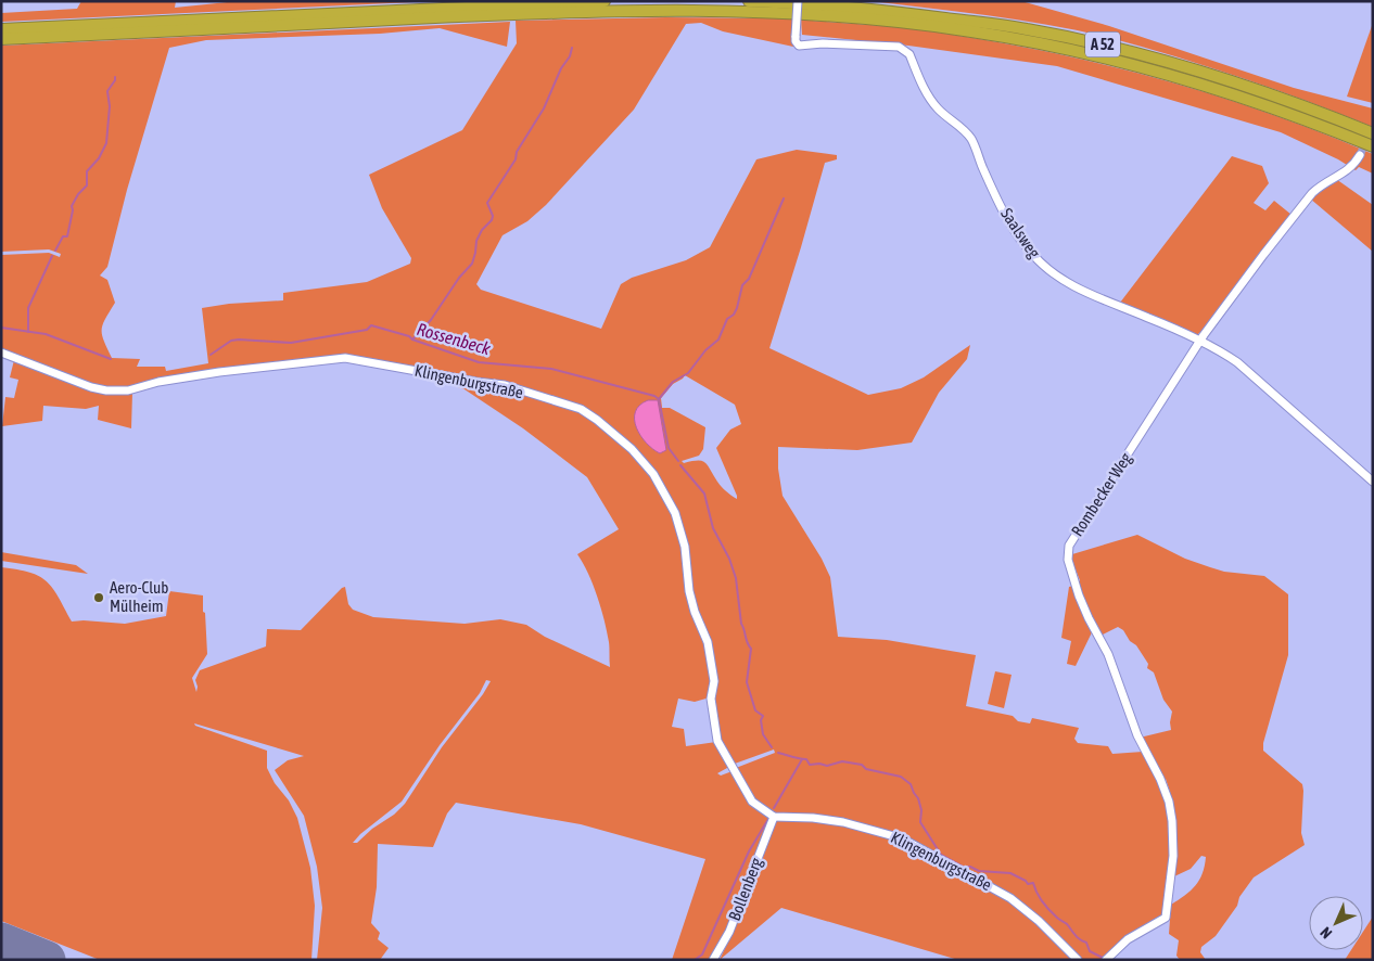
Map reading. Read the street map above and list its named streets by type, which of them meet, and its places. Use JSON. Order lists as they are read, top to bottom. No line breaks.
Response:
{"streets":{"highway":["A 52"],"street":["Saalsweg","Klingenburgstraße","Rombecker Weg","Bollenberg"]},"crossings":[["Saalsweg","Rombecker Weg"],["Klingenburgstraße","Bollenberg"]],"water":["Rossenbeck"],"places":["Aero-Club Mülheim"],"north":"bottom left"}
